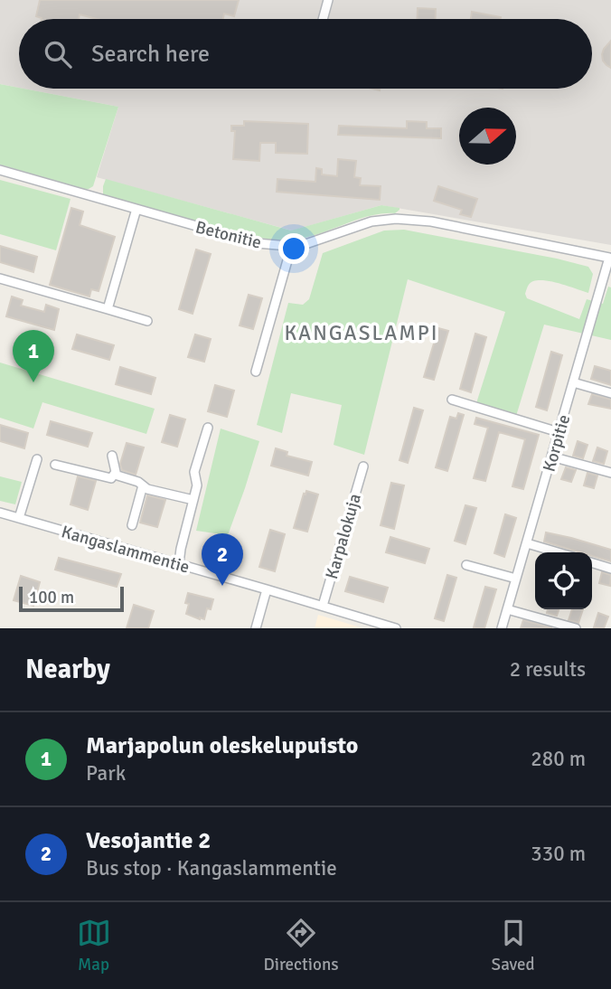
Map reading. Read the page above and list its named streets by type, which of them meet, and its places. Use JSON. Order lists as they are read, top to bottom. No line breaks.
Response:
{"streets":{"street":["Betonitie","Korpitie","Karpalokuja","Kangaslammentie"]},"crossings":[["Betonitie","Korpitie"],["Karpalokuja","Kangaslammentie"]],"districts":["KANGASLAMPI"],"scale_bar":"100 m","north":"right","page":{"search":"Search here","pins":["1","2"],"scale":"100 m","heading":["Nearby","2 results"],"list":[{"mark":"1","name":"Marjapolun oleskelupuisto","note":"Park","value":"280 m"},{"mark":"2","name":"Vesojantie 2","note":"Bus stop · Kangaslammentie","value":"330 m"}],"nav":["Map","Directions","Saved"]}}
